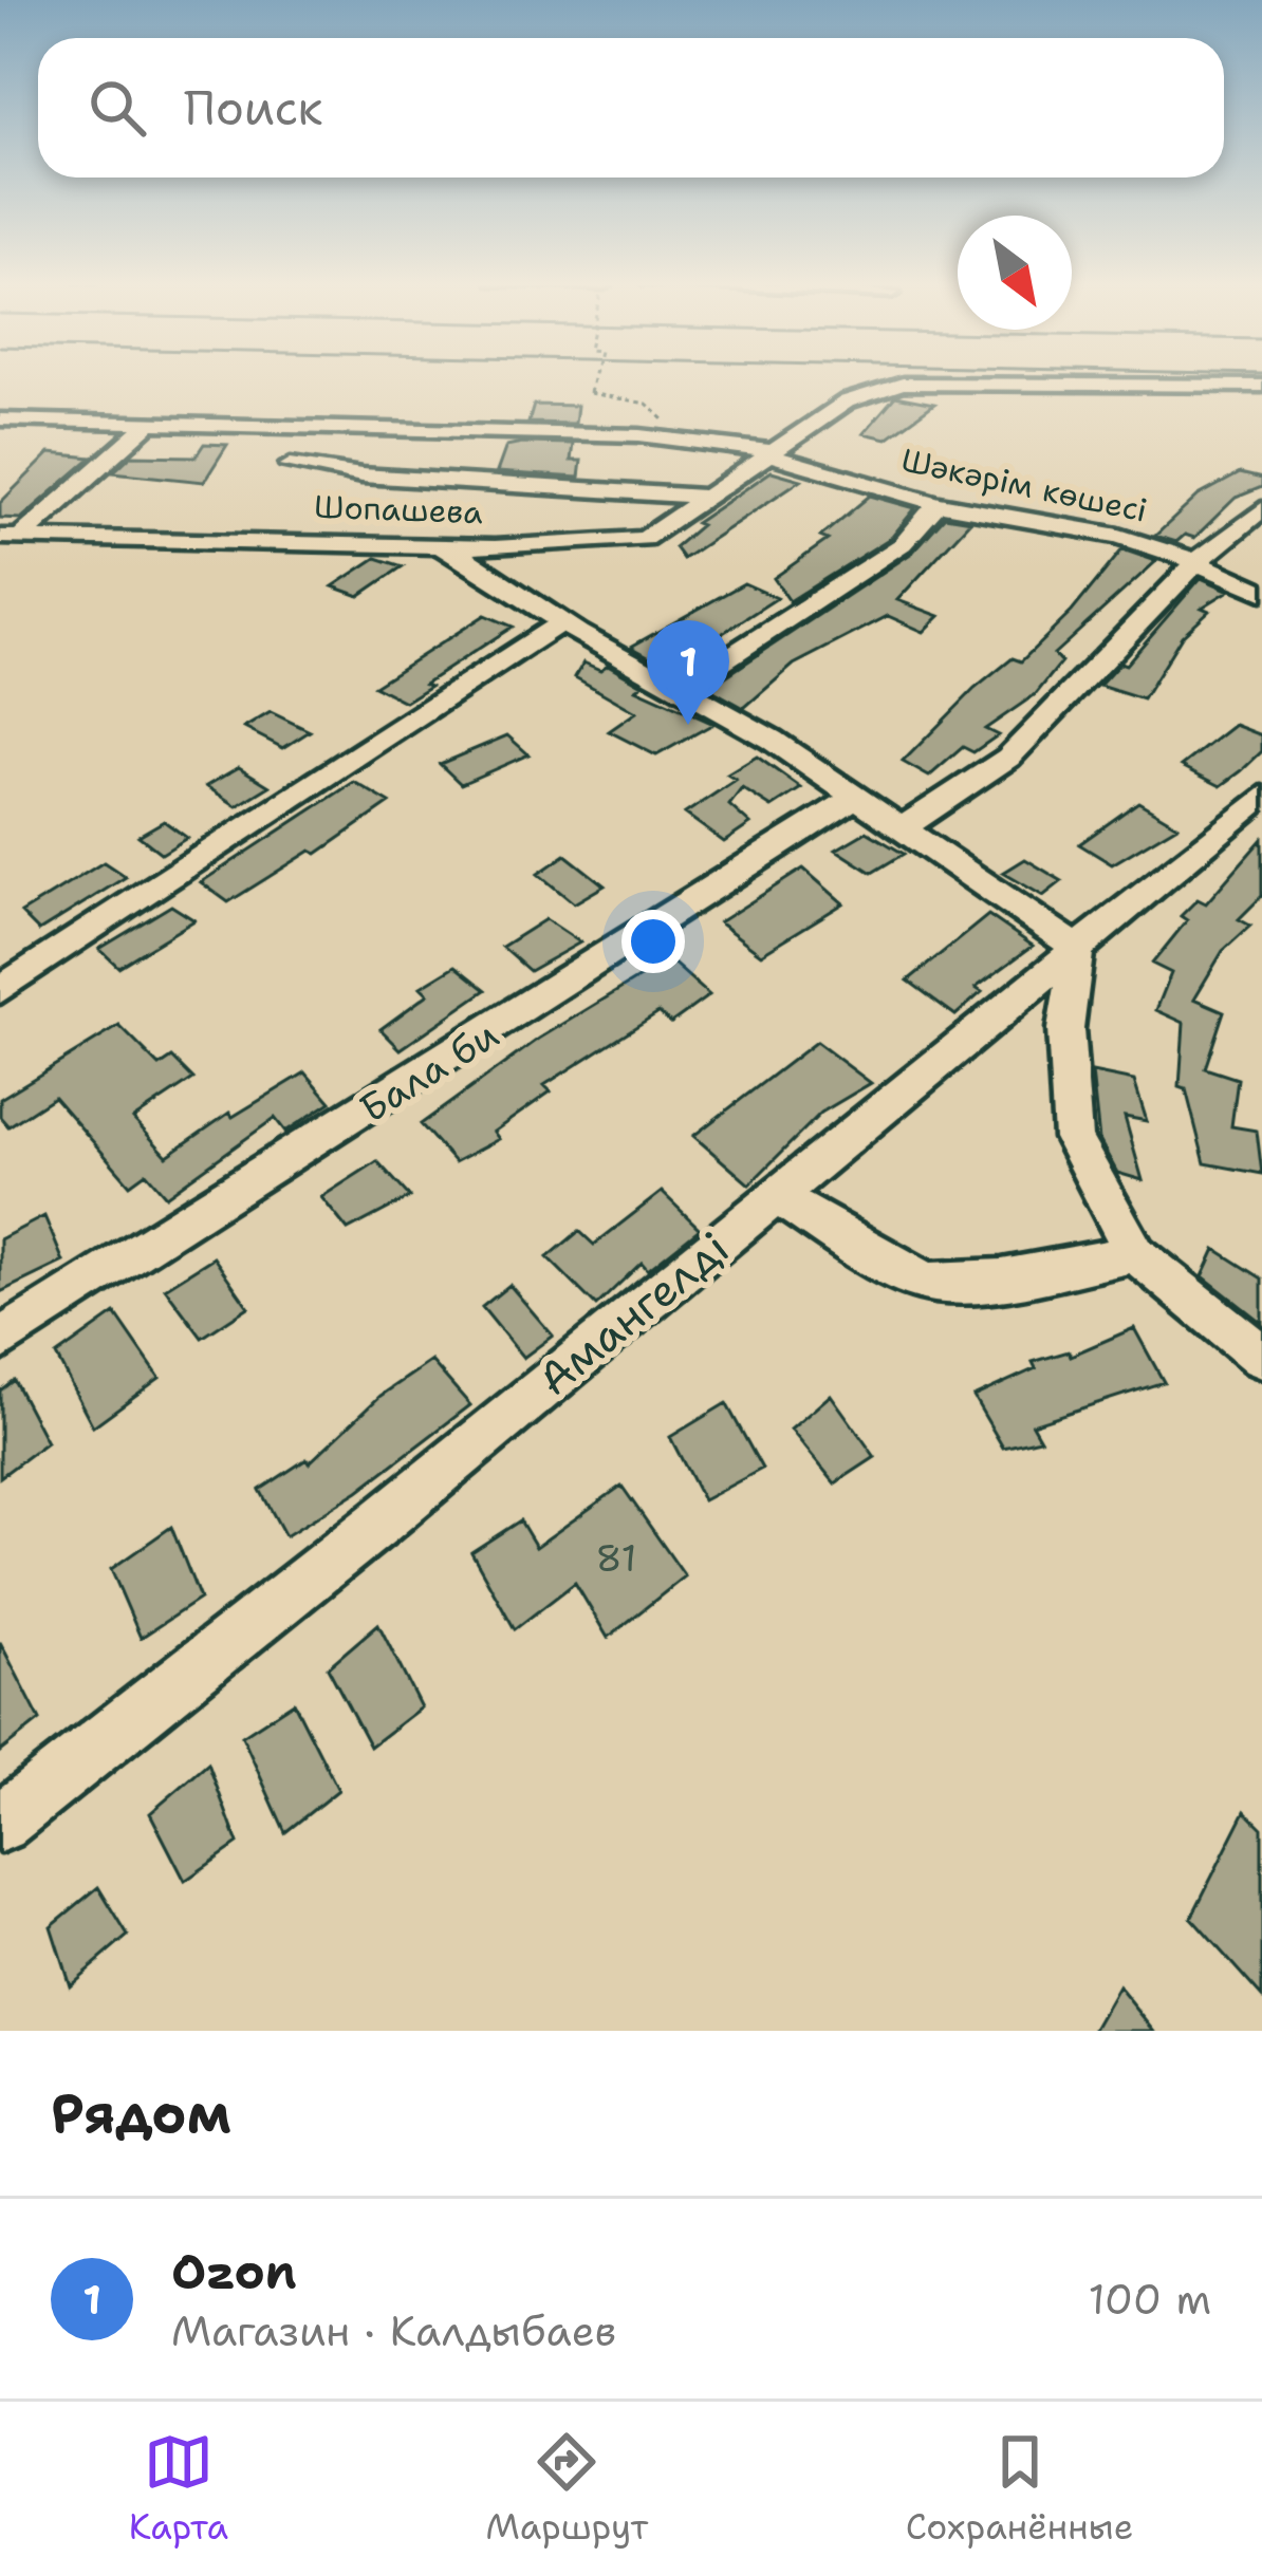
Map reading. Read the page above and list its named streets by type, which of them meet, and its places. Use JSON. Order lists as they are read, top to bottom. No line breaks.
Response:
{"streets":{"street":["Шәкәрім көшесі","Шопашева","Бала би","Амангелді"]},"crossings":[["Шәкәрім көшесі","Шопашева"]],"house_numbers":["81"],"north":"bottom right","page":{"search":"Поиск","pins":"1","heading":"Рядом","list":[{"mark":"1","name":"Ozon","note":"Магазин · Калдыбаев","value":"100 m"}],"nav":["Карта","Маршрут","Сохранённые"]}}
